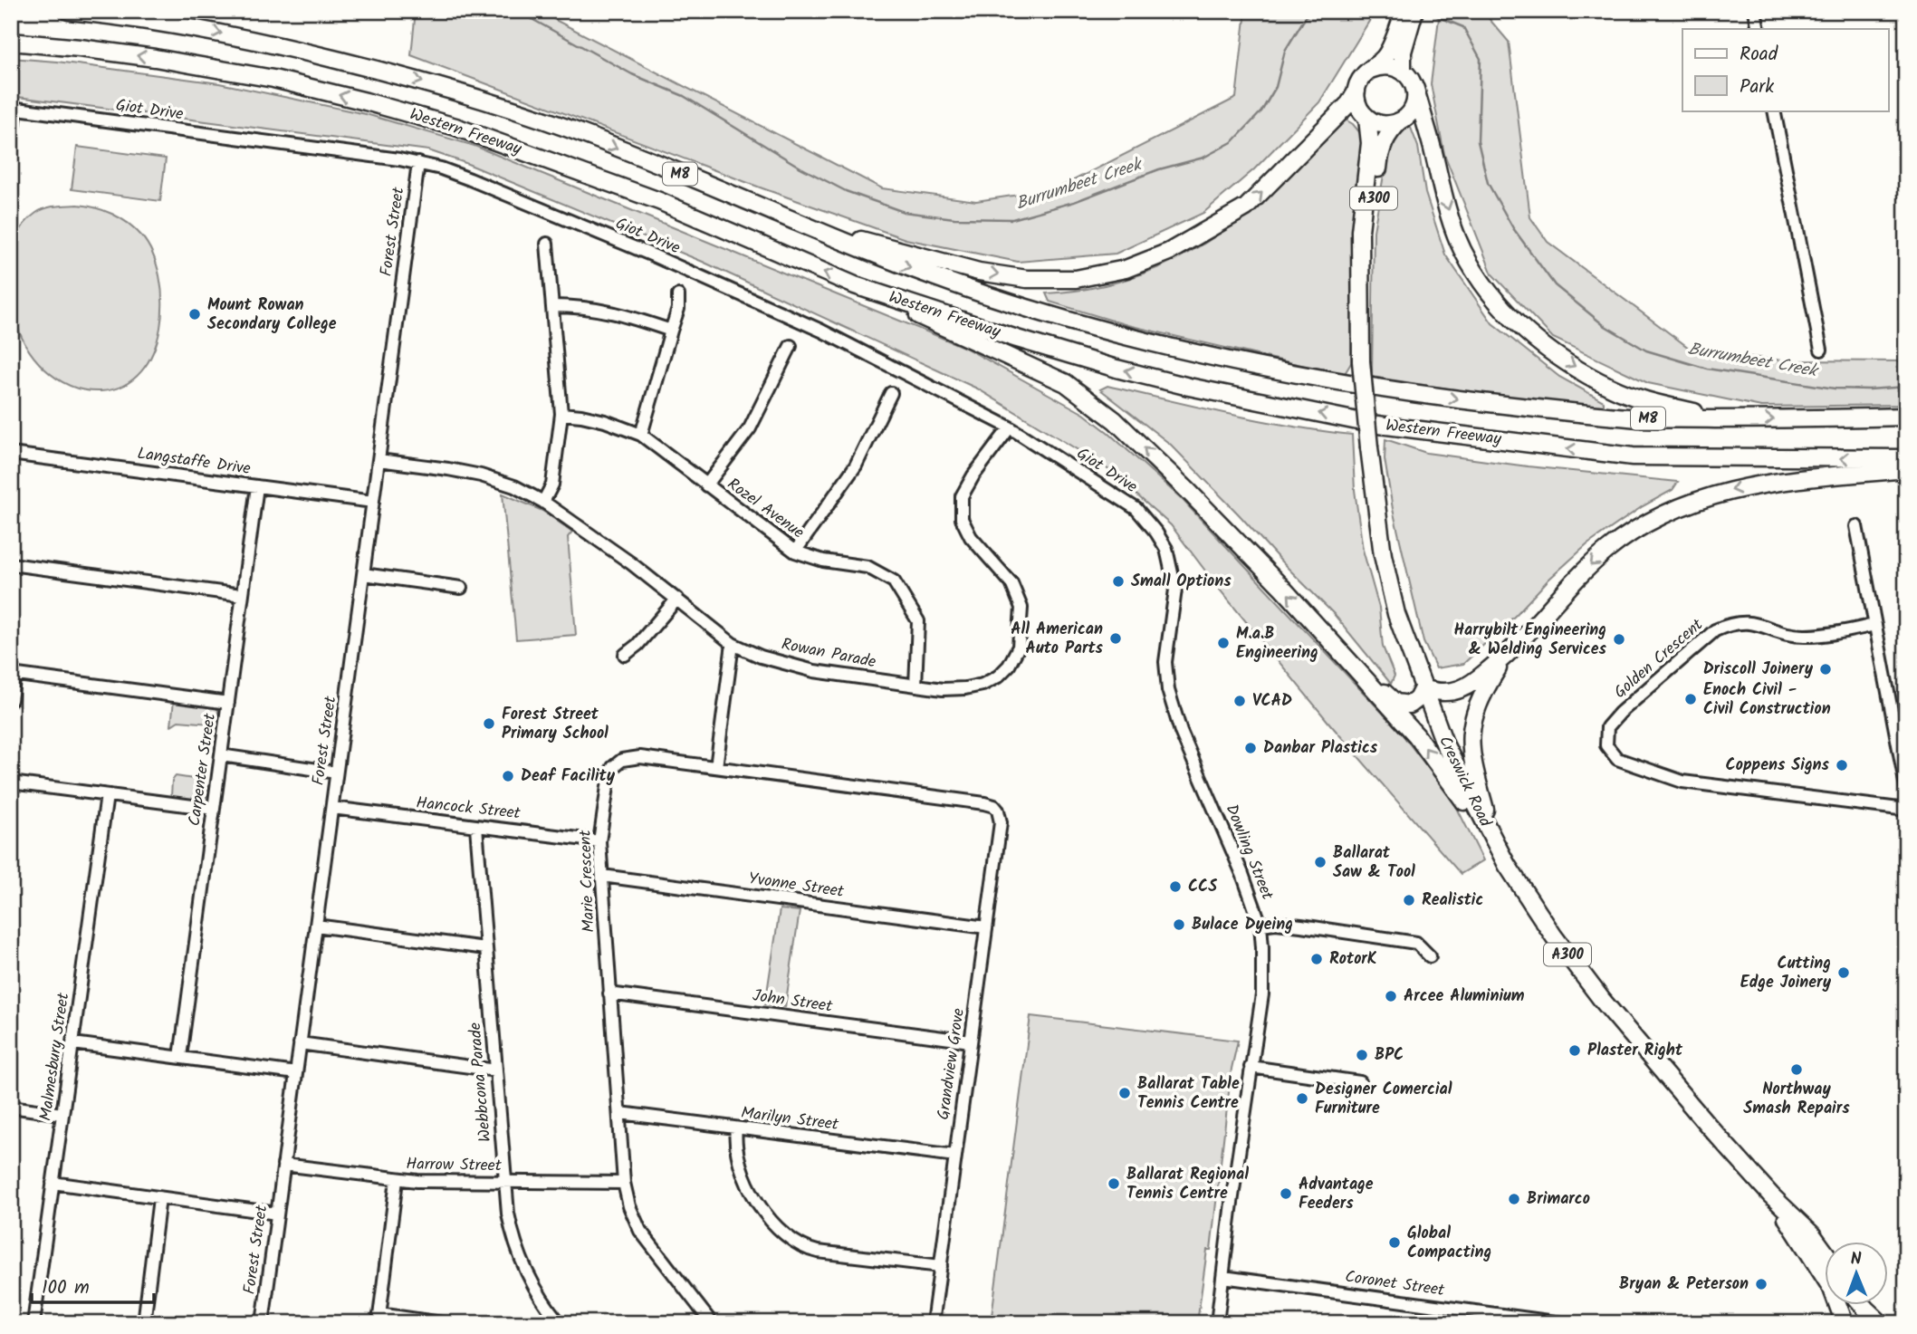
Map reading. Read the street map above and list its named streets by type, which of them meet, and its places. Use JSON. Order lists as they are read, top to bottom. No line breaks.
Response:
{"streets":{"highway":["Western Freeway","M8","A300","Creswick Road"],"street":["Giot Drive","Forest Street","Langstaffe Drive","Rozel Avenue","Rowan Parade","Golden Crescent","Carpenter Street","Hancock Street","Dowling Street","Marie Crescent","Yvonne Street","John Street","Malmesbury Street","Grandview Grove","Webbcona Parade","Marilyn Street","Harrow Street","Coronet Street"]},"crossings":[["Giot Drive","Forest Street"],["Giot Drive","Rowan Parade"],["Giot Drive","Dowling Street"],["A300","Creswick Road"],["Forest Street","Langstaffe Drive"],["Forest Street","Rowan Parade"],["Forest Street","Hancock Street"],["Forest Street","Harrow Street"],["Langstaffe Drive","Carpenter Street"],["Rozel Avenue","Rowan Parade"],["Hancock Street","Marie Crescent"],["Hancock Street","Webbcona Parade"],["Dowling Street","Coronet Street"],["Marie Crescent","Yvonne Street"],["Marie Crescent","John Street"],["Marie Crescent","Grandview Grove"],["Marie Crescent","Marilyn Street"],["Marie Crescent","Harrow Street"],["Yvonne Street","Grandview Grove"],["John Street","Grandview Grove"],["Grandview Grove","Marilyn Street"],["Webbcona Parade","Harrow Street"]],"water":["Burrumbeet Creek"],"places":["Mount Rowan Secondary College","Small Options","All American Auto Parts","Harrybilt Engineering & Welding Services","M.a.B Engineering","Driscoll Joinery","Enoch Civil - Civil Construction","VCAD","Forest Street Primary School","Danbar Plastics","Coppens Signs","Deaf Facility","Ballarat Saw & Tool","CCS","Realistic","Bulace Dyeing","RotorK","Cutting Edge Joinery","Arcee Aluminium","Plaster Right","BPC","Northway Smash Repairs","Ballarat Table Tennis Centre","Designer Comercial Furniture","Ballarat Regional Tennis Centre","Advantage Feeders","Brimarco","Global Compacting","Bryan & Peterson"],"legend":["Road","Park"],"scale_bar":"100 m","north":"top"}
